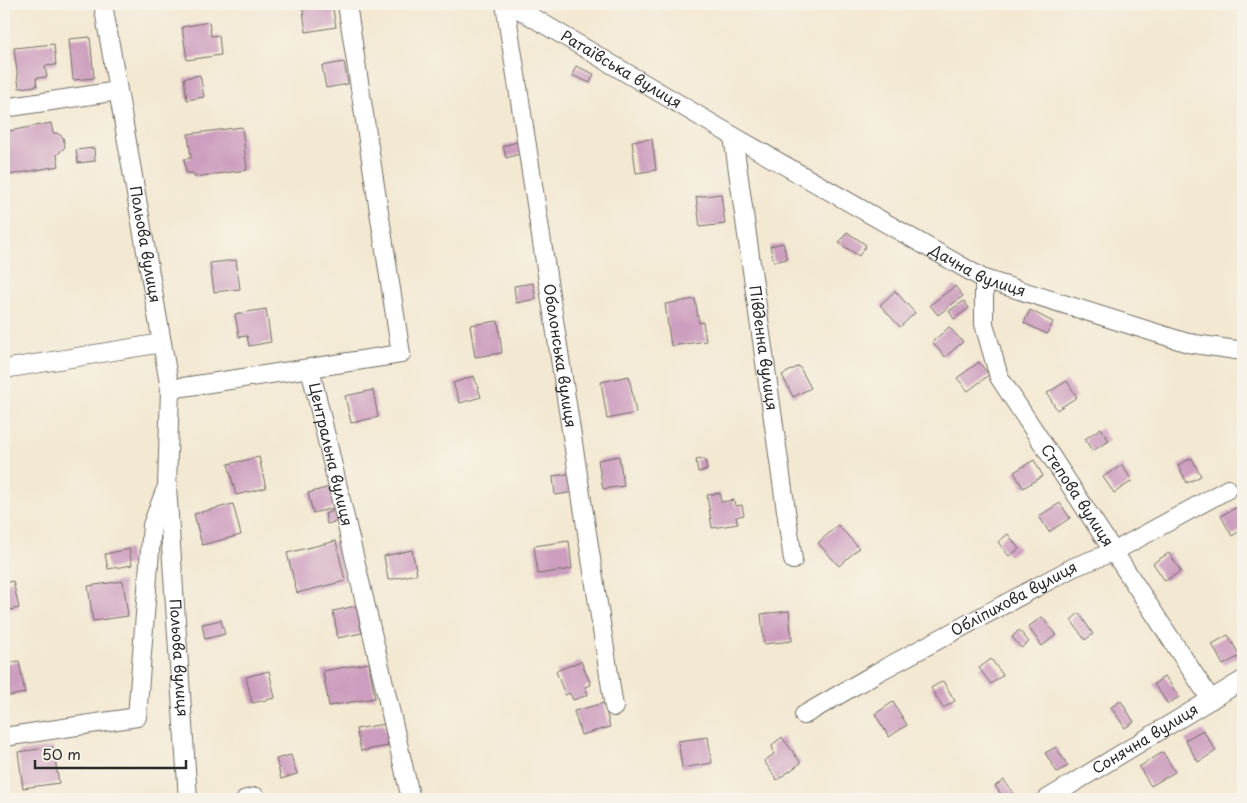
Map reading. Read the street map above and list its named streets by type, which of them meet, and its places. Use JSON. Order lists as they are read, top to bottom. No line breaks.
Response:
{"streets":{"street":["Ратаївська вулиця","Польова вулиця","Дачна вулиця","Південна вулиця","Оболонська вулиця","Центральна вулиця","Степова вулиця","Обліпихова вулиця","Сонячна вулиця"]},"crossings":[["Ратаївська вулиця","Дачна вулиця"],["Ратаївська вулиця","Південна вулиця"],["Дачна вулиця","Південна вулиця"],["Дачна вулиця","Степова вулиця"],["Степова вулиця","Обліпихова вулиця"],["Степова вулиця","Сонячна вулиця"]],"scale_bar":"50 m"}
